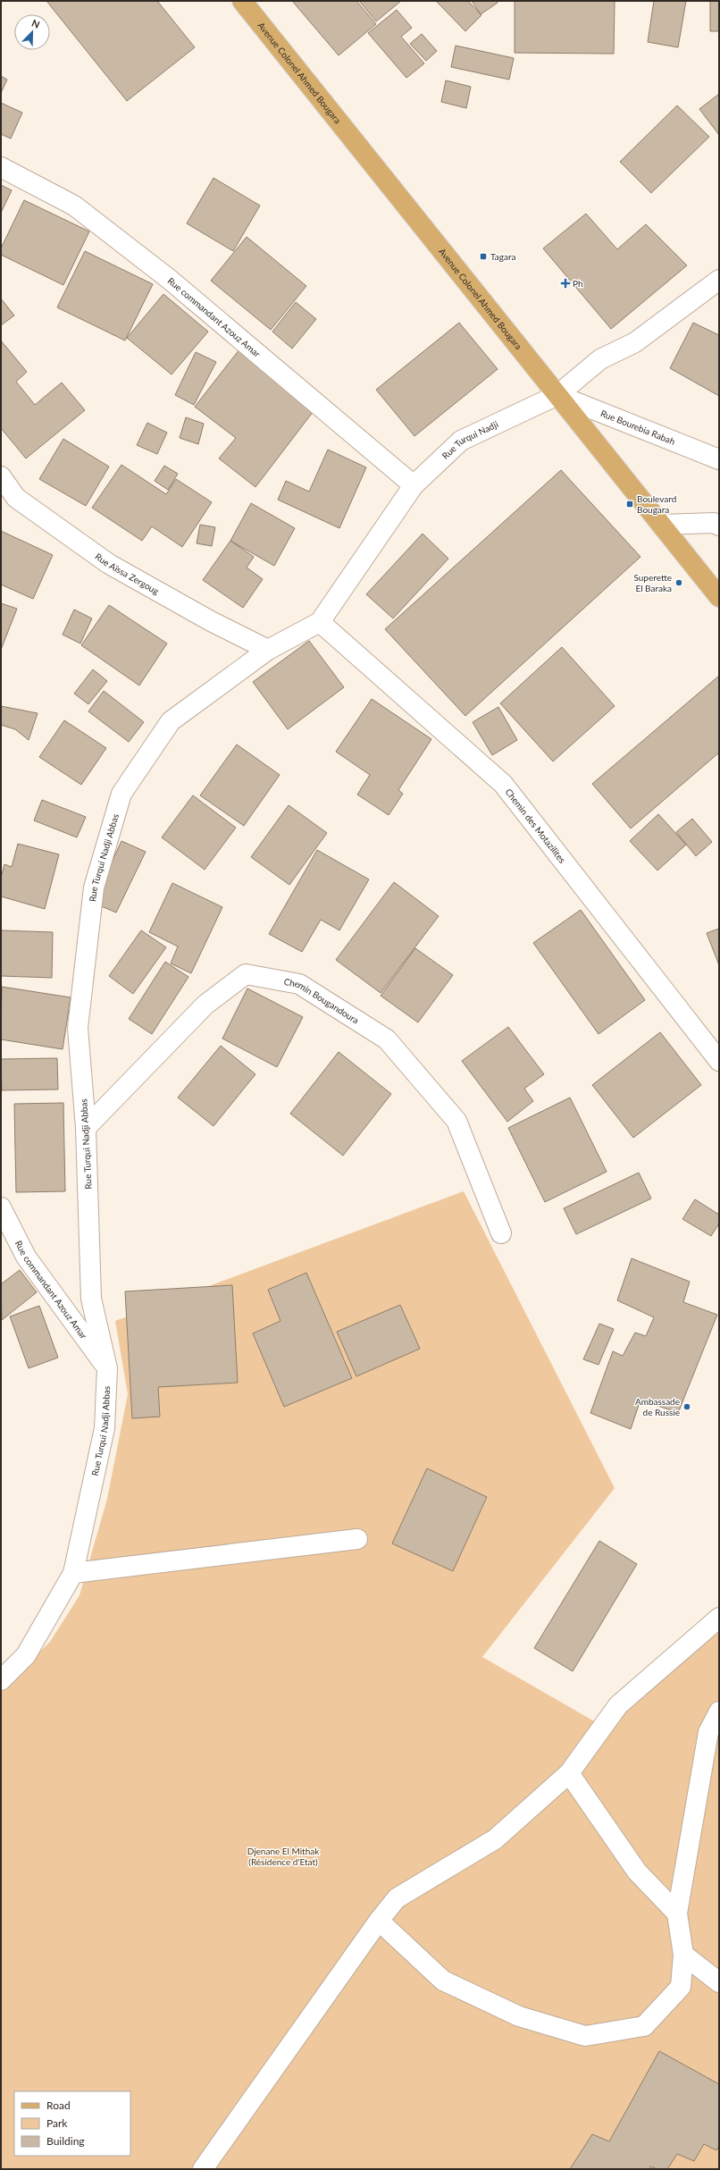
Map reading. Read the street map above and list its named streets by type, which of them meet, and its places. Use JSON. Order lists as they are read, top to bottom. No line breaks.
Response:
{"streets":{"main road":["Avenue Colonel Ahmed Bougara"],"street":["Rue commandant Azouz Amar","Rue Bourebia Rabah","Rue Turqui Nadji","Rue Aïssa Zergoug","Chemin des Motazilites","Rue Turqui Nadji Abbas","Chemin Bougandoura"]},"crossings":[["Avenue Colonel Ahmed Bougara","Rue Bourebia Rabah"],["Avenue Colonel Ahmed Bougara","Rue Turqui Nadji"],["Rue commandant Azouz Amar","Rue Turqui Nadji"],["Rue commandant Azouz Amar","Rue Turqui Nadji Abbas"],["Rue Bourebia Rabah","Rue Turqui Nadji"],["Rue Turqui Nadji","Rue Aïssa Zergoug"],["Rue Turqui Nadji","Chemin des Motazilites"],["Rue Turqui Nadji","Rue Turqui Nadji Abbas"],["Rue Aïssa Zergoug","Rue Turqui Nadji Abbas"],["Rue Turqui Nadji Abbas","Chemin Bougandoura"]],"parks":["Djenane El Mithak (Résidence d'Etat)"],"places":{"transit":["Tagara","Boulevard Bougara"],"health":["Ph"],"other":["Superette El Baraka","Ambassade de Russie"]},"legend":["Road","Park","Building"],"north":"top right"}
